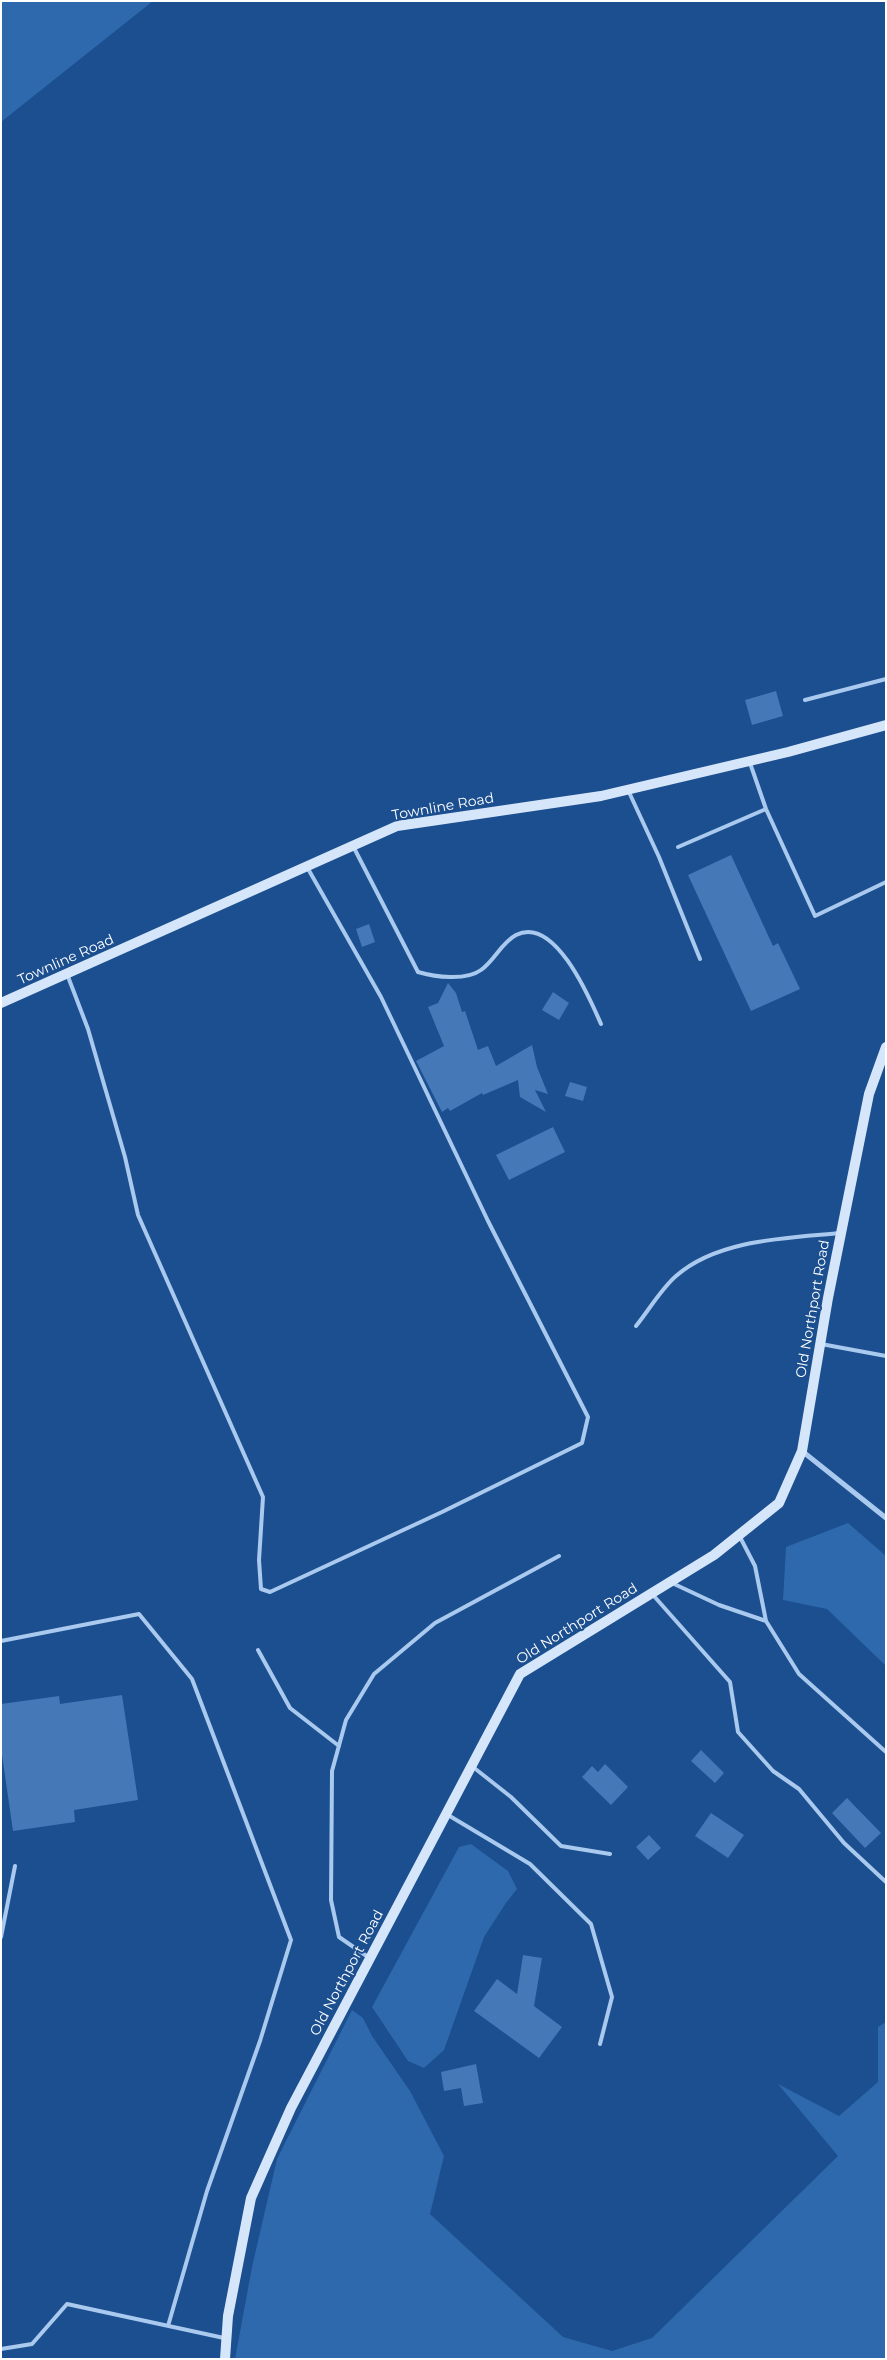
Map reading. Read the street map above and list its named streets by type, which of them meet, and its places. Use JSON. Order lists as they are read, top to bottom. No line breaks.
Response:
{"streets":{"main road":["Townline Road","Old Northport Road"]}}
